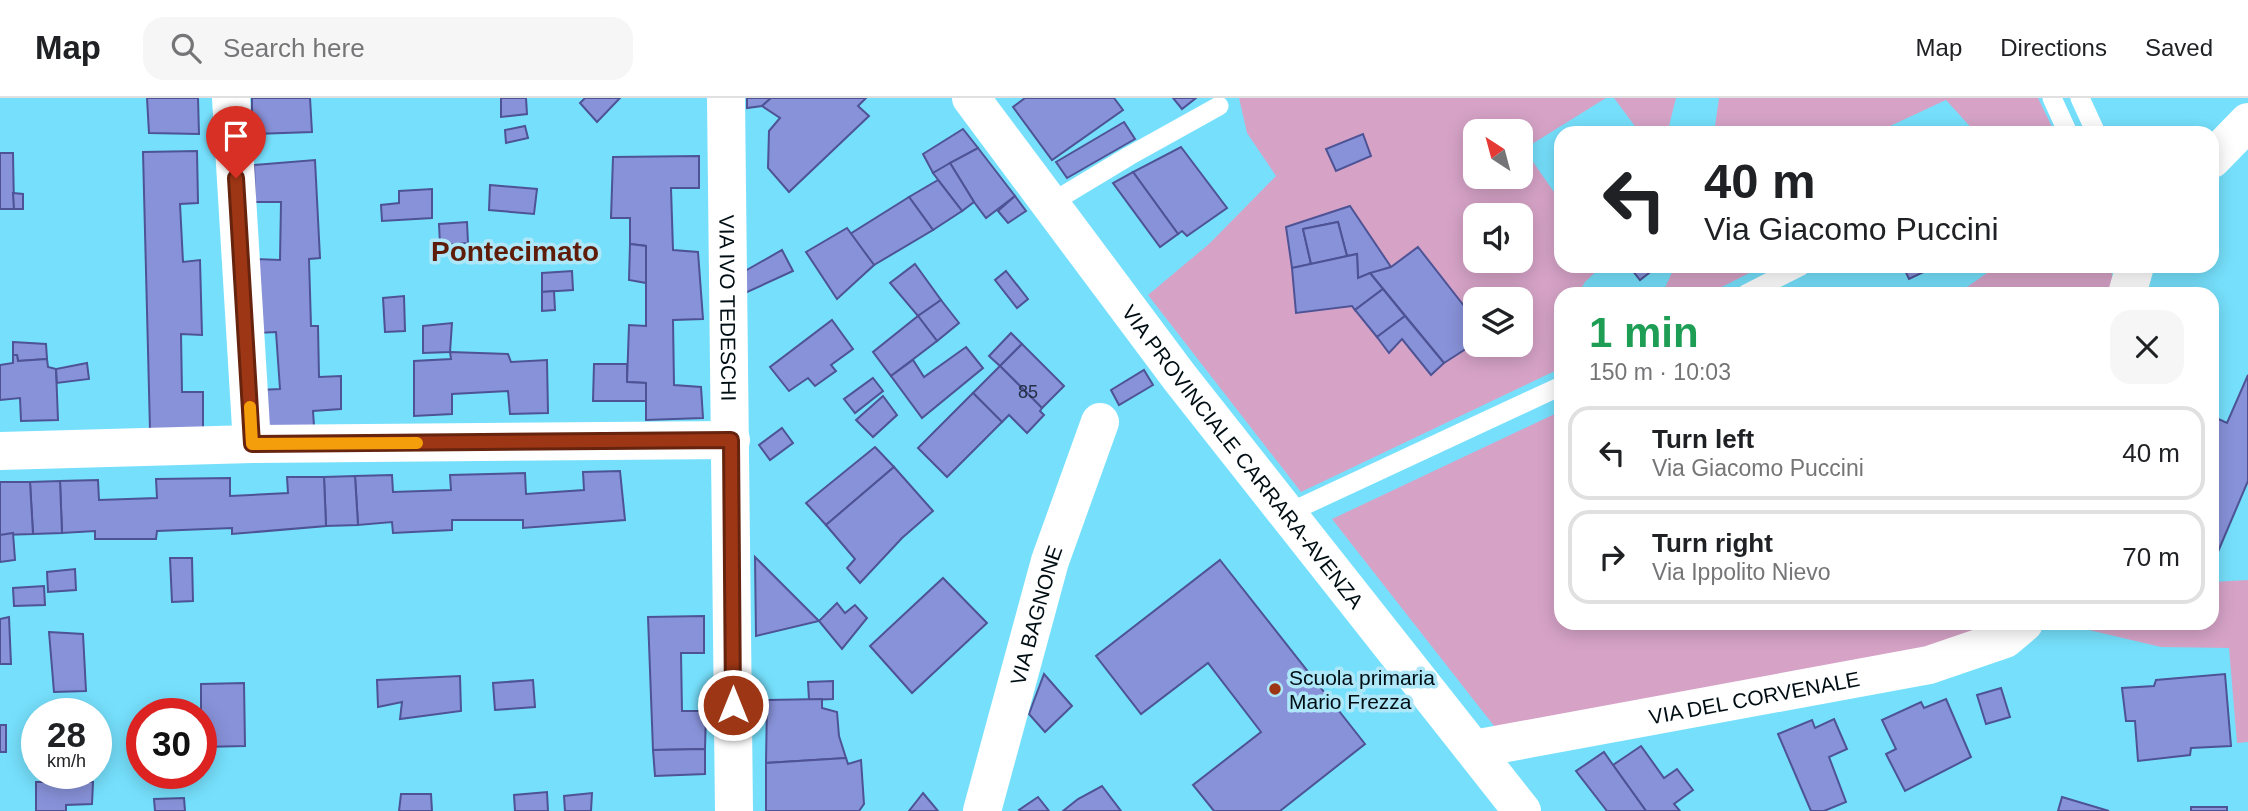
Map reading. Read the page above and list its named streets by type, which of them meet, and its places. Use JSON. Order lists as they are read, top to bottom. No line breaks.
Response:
{"streets":{"street":["VIA IVO TEDESCHI","VIA PROVINCIALE CARRARA-AVENZA","VIA BAGNONE","VIA DEL CORVENALE"]},"crossings":[["VIA PROVINCIALE CARRARA-AVENZA","VIA DEL CORVENALE"]],"districts":["Pontecimato"],"places":["Scuola primaria Mario Frezza"],"house_numbers":["85"],"north":"top left","page":{"header":"Map","search":"Search here","nav":["Map","Directions","Saved"],"turn":["40 m","Via Giacomo Puccini"],"heading":["1 min","150 m · 10:03"],"list":[{"name":"Turn left","note":"Via Giacomo Puccini","value":"40 m"},{"name":"Turn right","note":"Via Ippolito Nievo","value":"70 m"}],"speed":"28 km/h","limit":"30"}}
